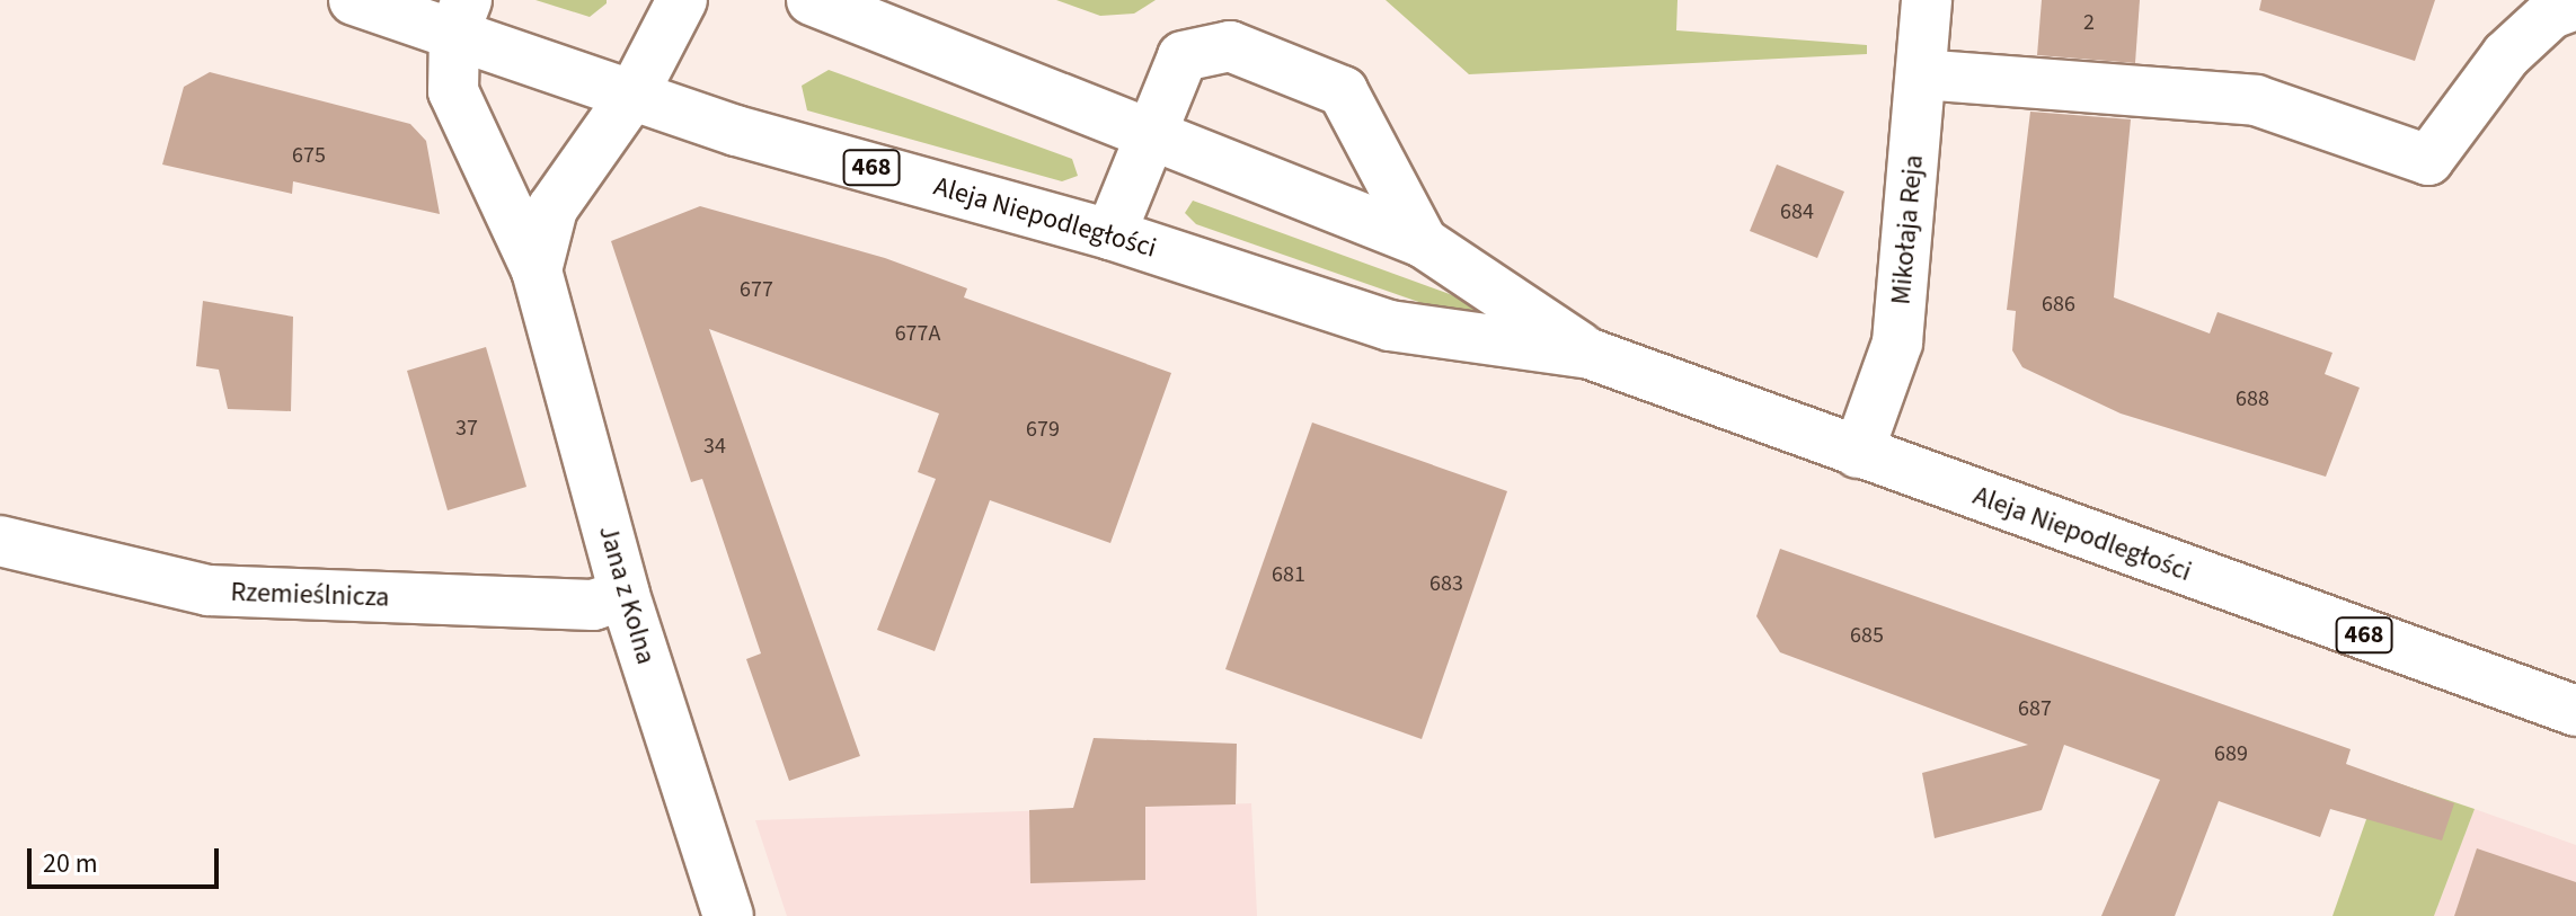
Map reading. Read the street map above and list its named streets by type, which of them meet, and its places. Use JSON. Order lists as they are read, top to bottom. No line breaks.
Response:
{"streets":{"main road":["468","Aleja Niepodległości","Mikołaja Reja","Rzemieślnicza","Jana z Kolna"]},"crossings":[["Aleja Niepodległości","Mikołaja Reja"],["Aleja Niepodległości","Jana z Kolna"],["Rzemieślnicza","Jana z Kolna"]],"house_numbers":["2","675","684","677","686","677A","688","37","679","34","681","683","685","687","689"],"scale_bar":"20 m"}
